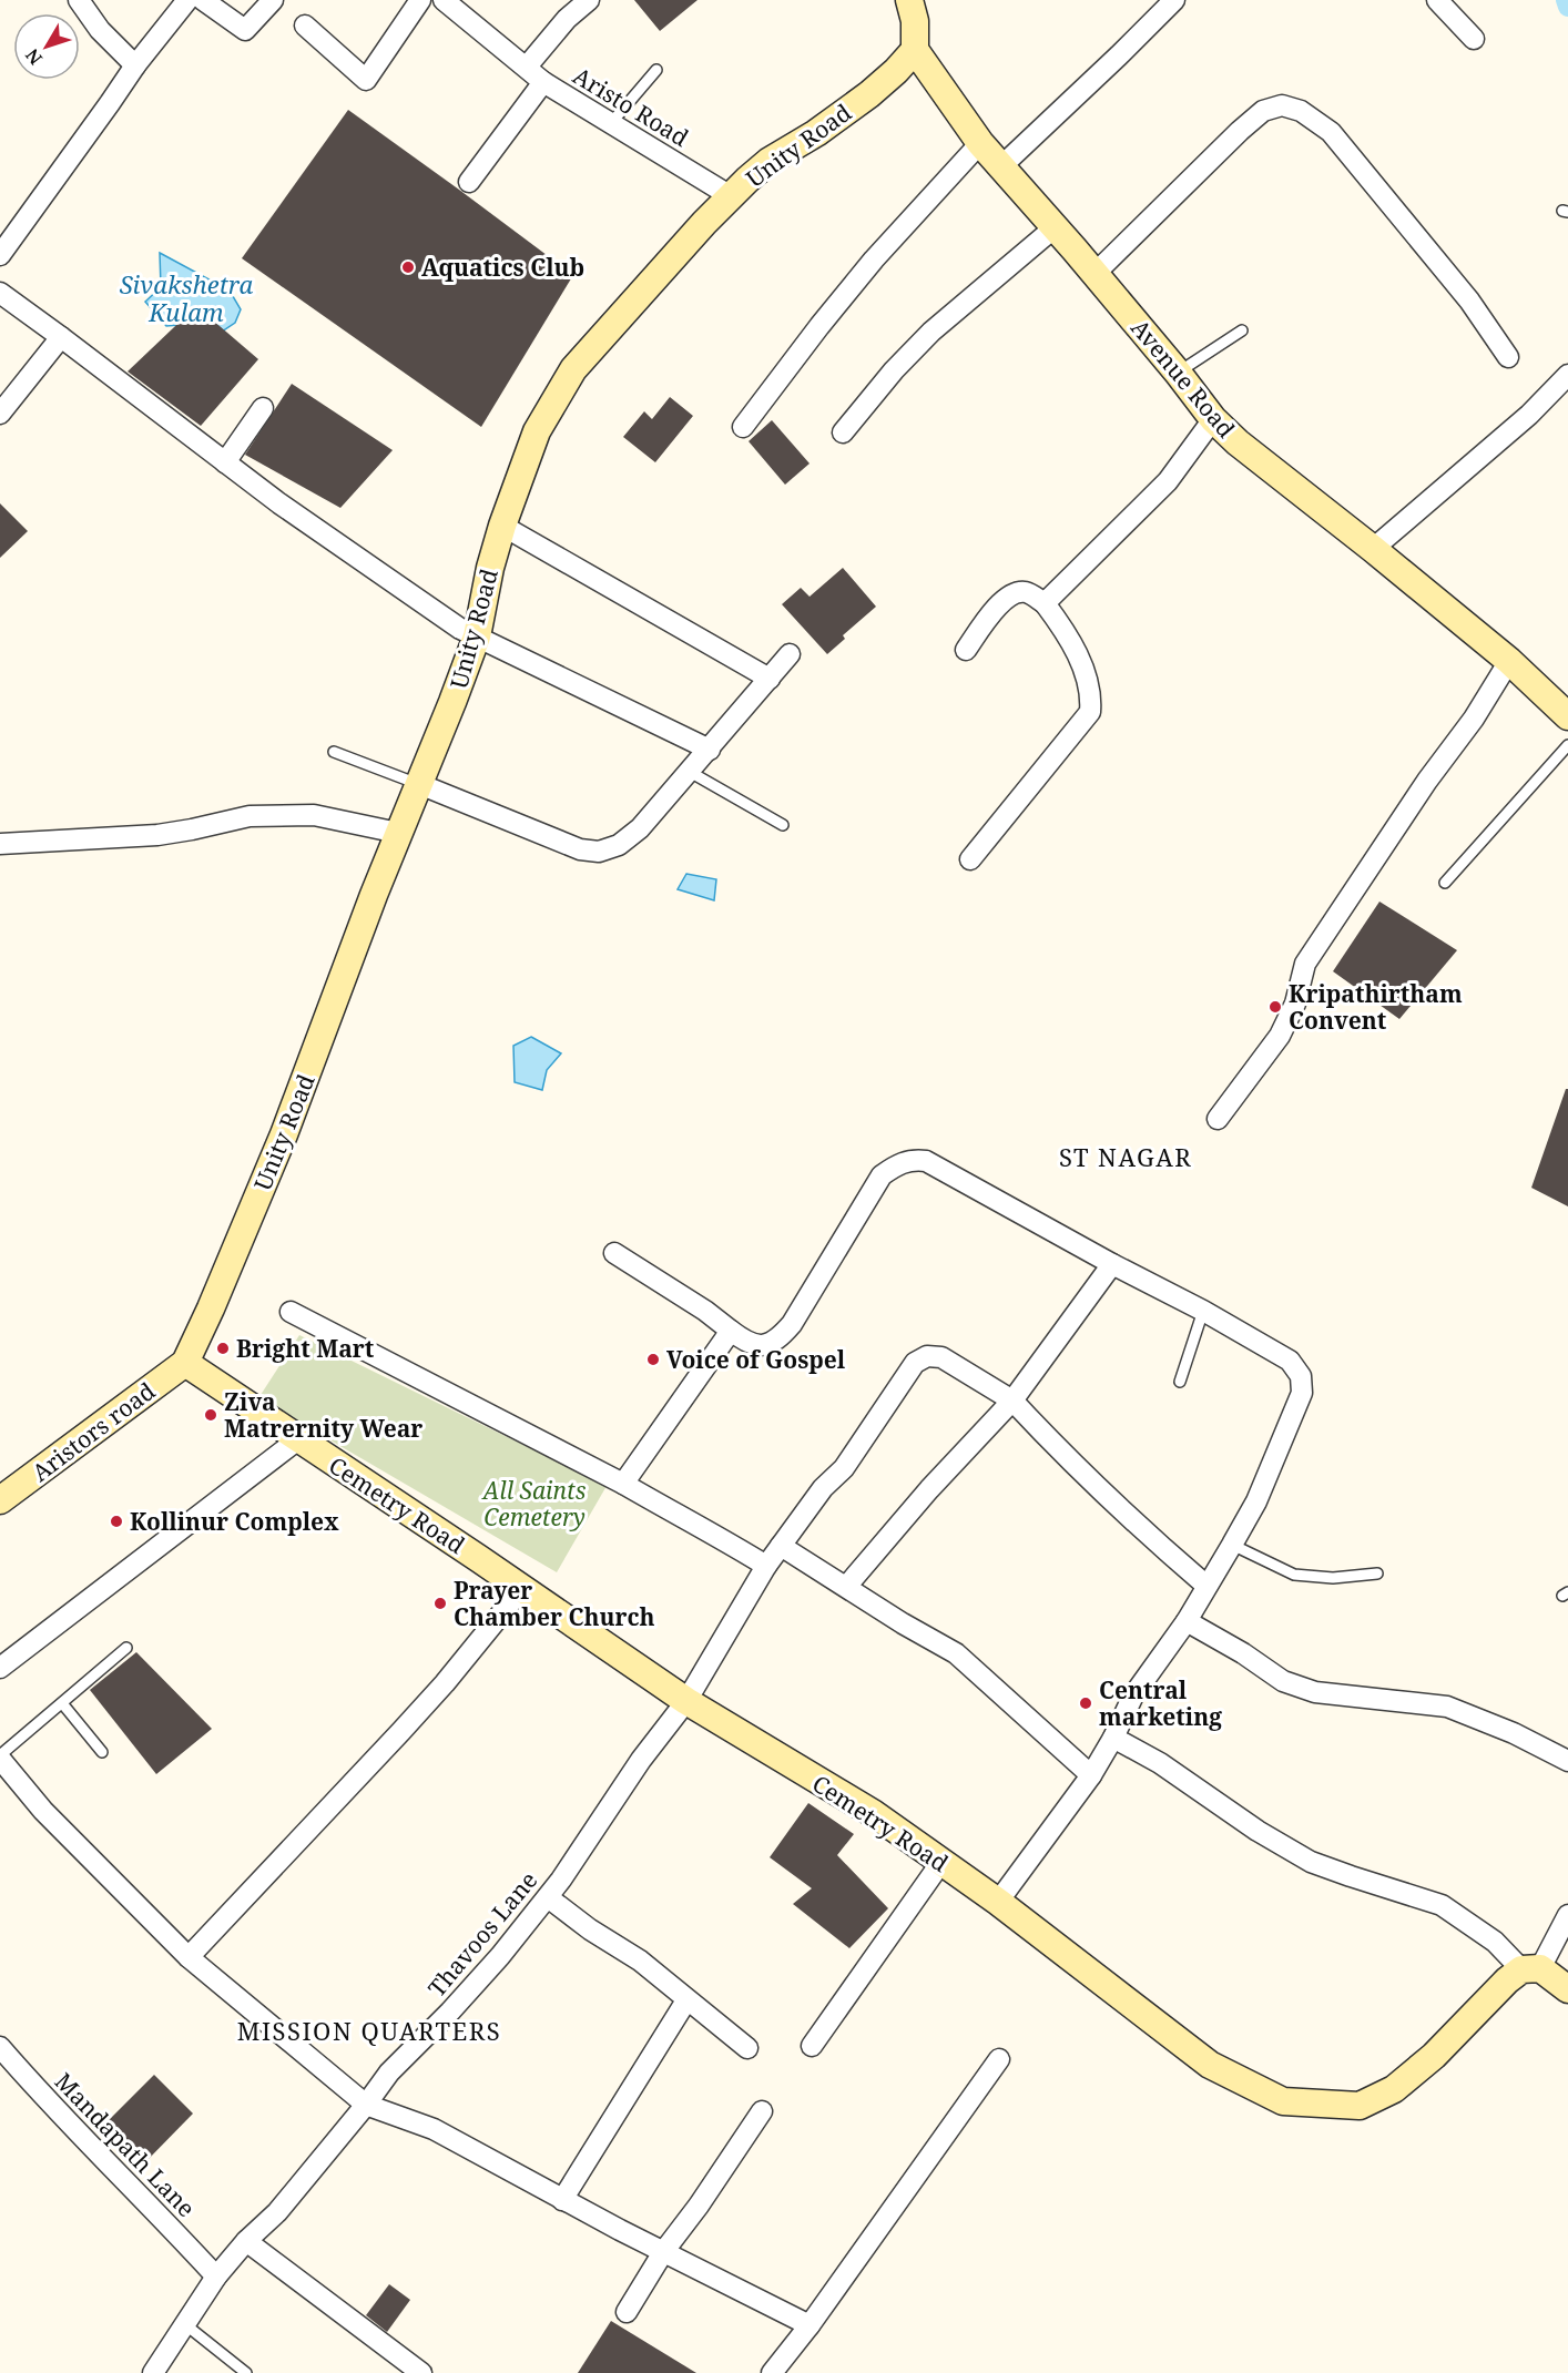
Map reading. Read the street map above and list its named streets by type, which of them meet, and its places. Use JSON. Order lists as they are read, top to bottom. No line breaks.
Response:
{"streets":{"street":["Aristo Road","Unity Road","Avenue Road","Aristors road","Cemetry Road","Thavoos Lane","Mandapath Lane"]},"crossings":[["Aristo Road","Unity Road"],["Unity Road","Avenue Road"],["Unity Road","Aristors road"],["Unity Road","Cemetry Road"],["Aristors road","Cemetry Road"],["Cemetry Road","Thavoos Lane"],["Thavoos Lane","Mandapath Lane"]],"districts":["ST NAGAR","MISSION QUARTERS"],"water":["Sivakshetra Kulam"],"parks":["All Saints Cemetery"],"places":["Aquatics Club","Kripathirtham Convent","Bright Mart","Voice of Gospel","Ziva Matrernity Wear","Kollinur Complex","Prayer Chamber Church","Central marketing"],"north":"bottom left"}
